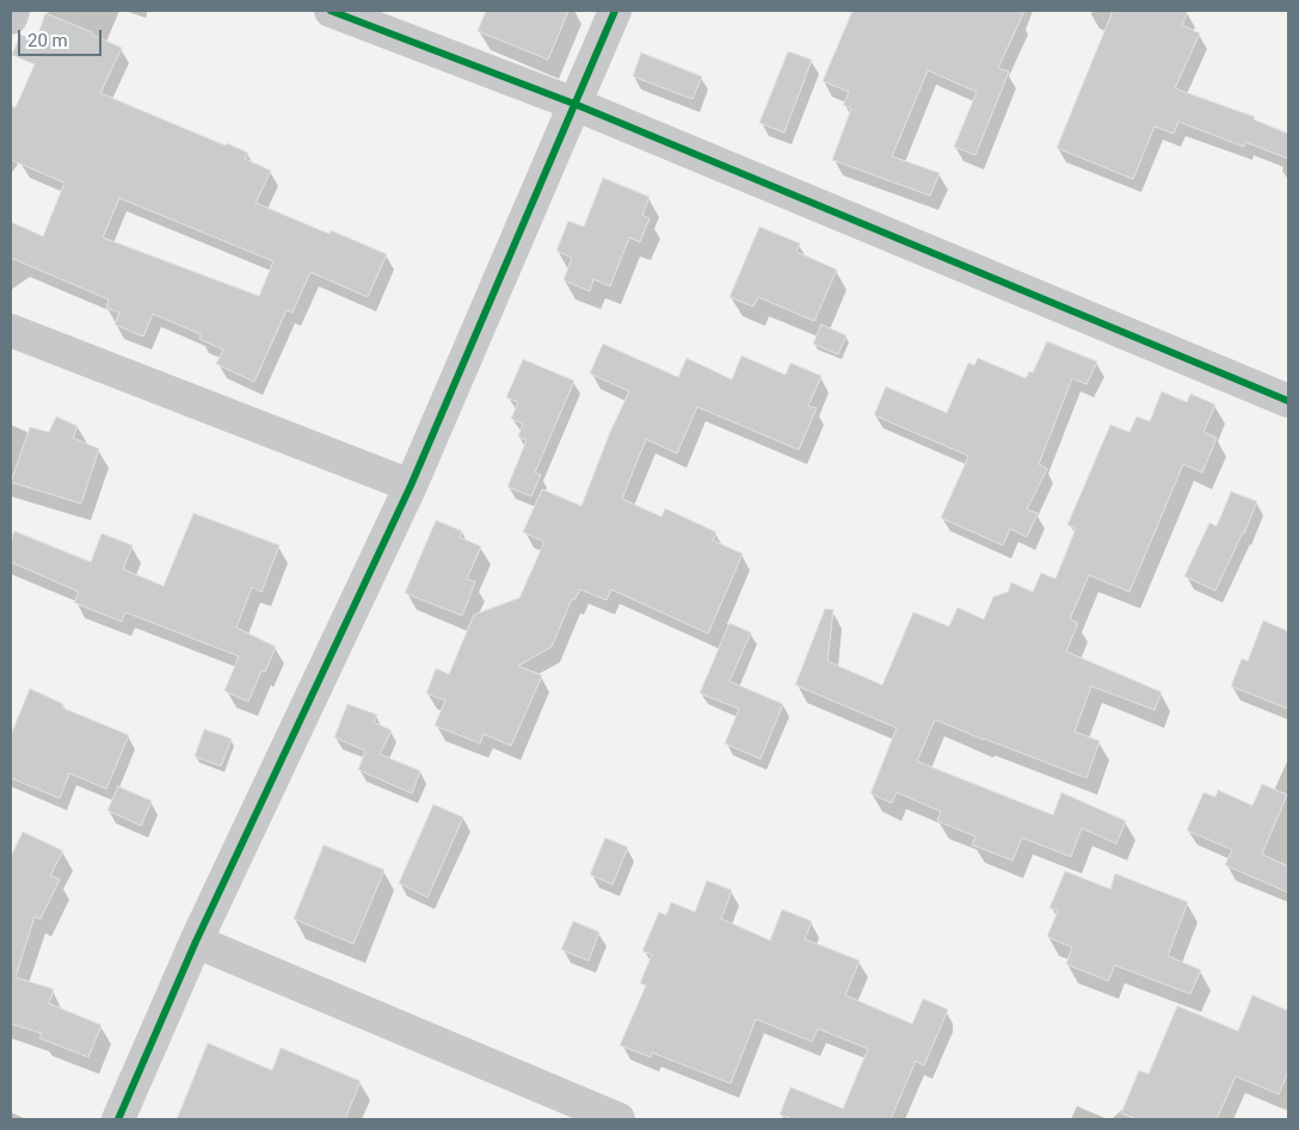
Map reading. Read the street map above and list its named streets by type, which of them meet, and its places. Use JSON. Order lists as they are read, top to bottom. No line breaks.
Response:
{"scale_bar":"20 m"}
